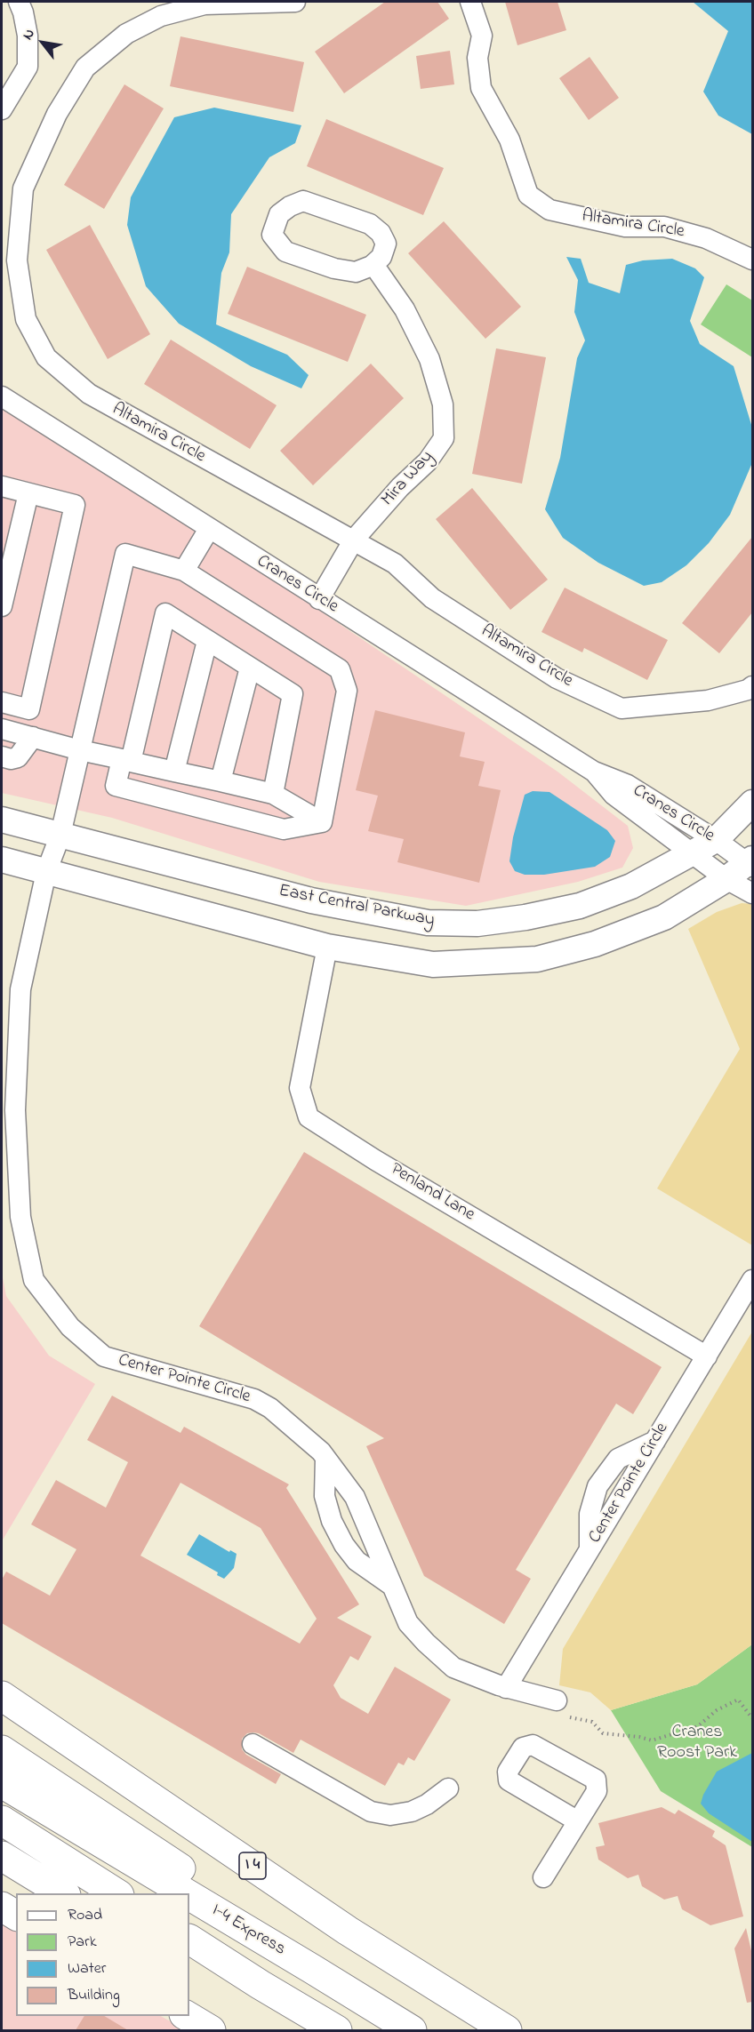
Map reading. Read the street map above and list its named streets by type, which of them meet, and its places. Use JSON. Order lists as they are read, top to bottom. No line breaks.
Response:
{"streets":{"highway":["I 4","I-4 Express"],"main road":["East Central Parkway"],"street":["Altamira Circle","Mira Way","Cranes Circle","Penland Lane","Center Pointe Circle"]},"crossings":[["Altamira Circle","Mira Way"],["Mira Way","Cranes Circle"],["Cranes Circle","East Central Parkway"],["East Central Parkway","Center Pointe Circle"],["Penland Lane","Center Pointe Circle"]],"parks":["Cranes Roost Park"],"legend":["Road","Park","Water","Building"],"north":"top left"}
